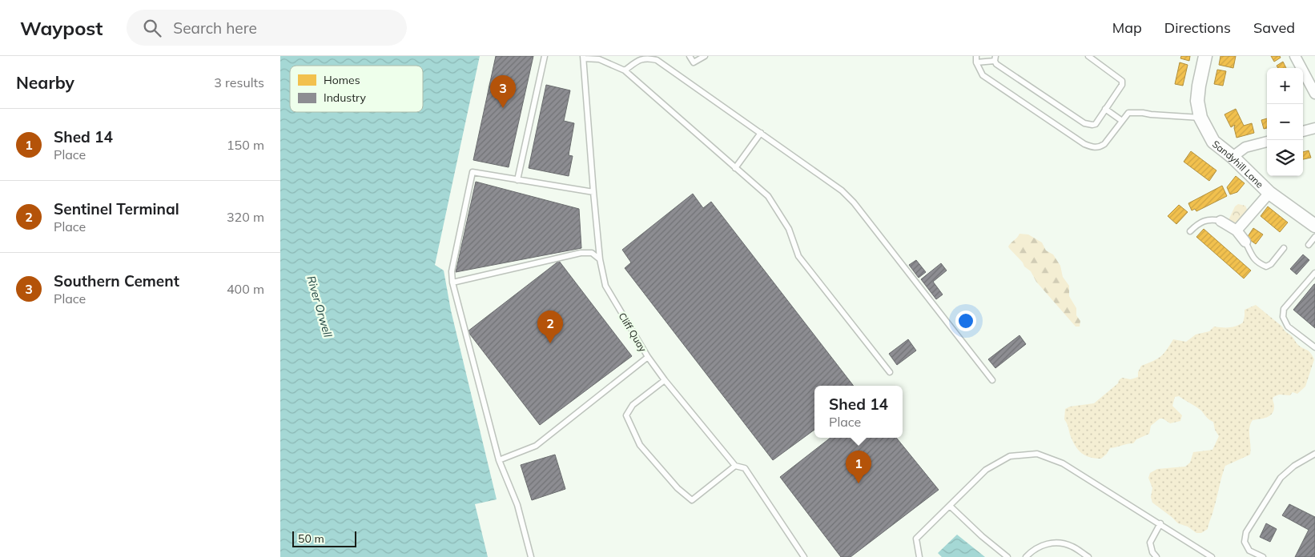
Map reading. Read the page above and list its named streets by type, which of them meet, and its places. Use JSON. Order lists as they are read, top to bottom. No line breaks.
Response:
{"streets":{"street":["Sandyhill Lane"],"lane":["Cliff Quay"]},"water":["River Orwell"],"legend":["Homes","Industry"],"scale_bar":"50 m","page":{"header":"Waypost","search":"Search here","nav":["Map","Directions","Saved"],"heading":["Nearby","3 results"],"map_buttons":["+","−"],"pins":["3","2","1"],"list":[{"mark":"1","name":"Shed 14","note":"Place","value":"150 m"},{"mark":"2","name":"Sentinel Terminal","note":"Place","value":"320 m"},{"mark":"3","name":"Southern Cement","note":"Place","value":"400 m"}],"popup":["Shed 14","Place"],"scale":"50 m"}}
